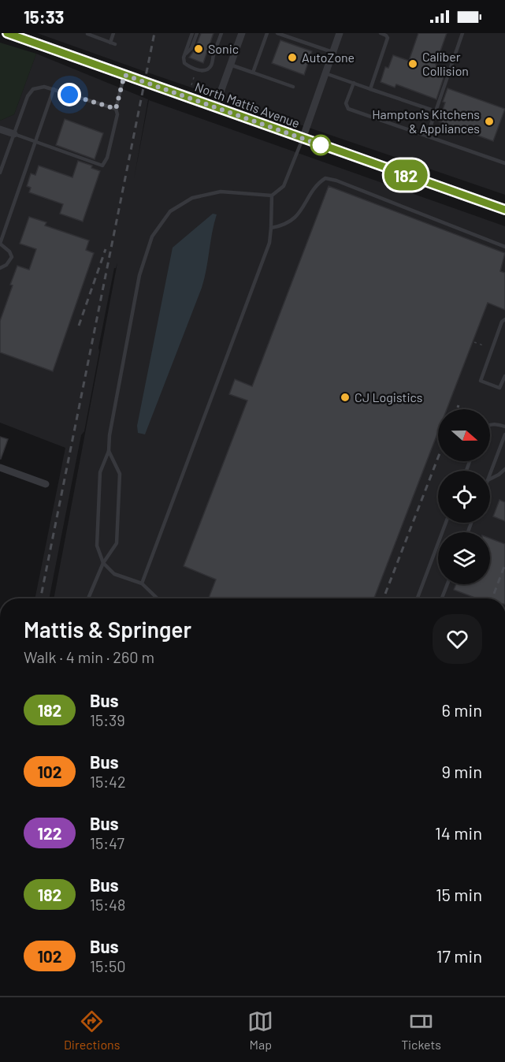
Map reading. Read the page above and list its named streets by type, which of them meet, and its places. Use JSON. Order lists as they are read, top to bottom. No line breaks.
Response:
{"streets":{"main road":["North Mattis Avenue"]},"places":["Sonic","AutoZone","Caliber Collision","Hampton's Kitchens & Appliances","CJ Logistics"],"lines":["bus line 182"],"north":"right","page":{"status":"15:33","on_map":"182","heading":["Mattis & Springer","Walk · 4 min · 260 m"],"list":[{"mark":"182","name":"Bus","note":"15:39","value":"6 min"},{"mark":"102","name":"Bus","note":"15:42","value":"9 min"},{"mark":"122","name":"Bus","note":"15:47","value":"14 min"},{"mark":"182","name":"Bus","note":"15:48","value":"15 min"},{"mark":"102","name":"Bus","note":"15:50","value":"17 min"}],"tabs":["Directions","Map","Tickets"]}}
